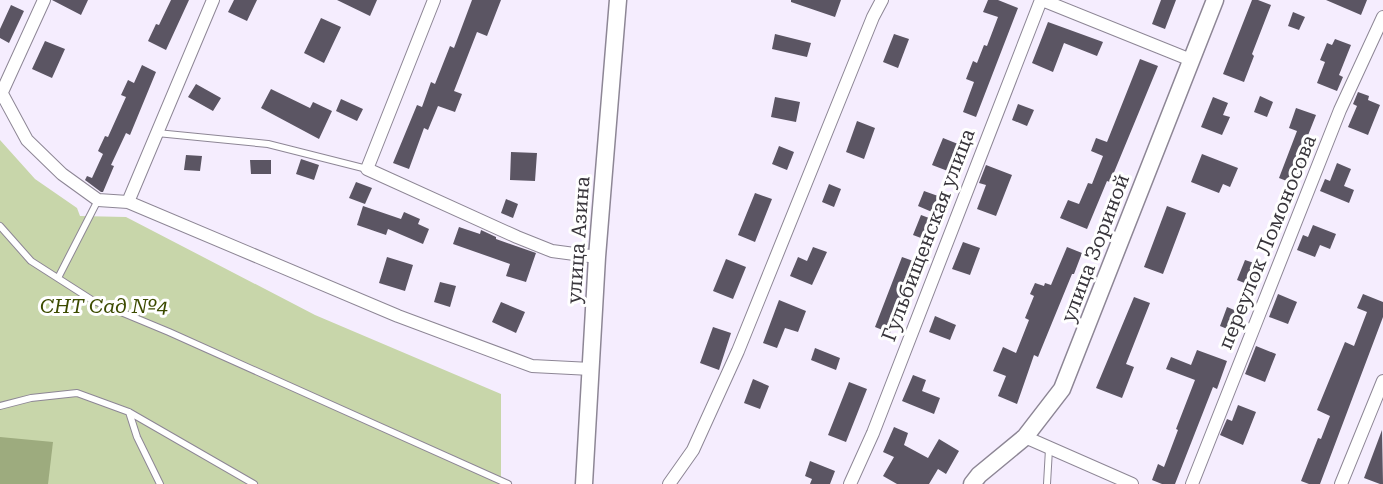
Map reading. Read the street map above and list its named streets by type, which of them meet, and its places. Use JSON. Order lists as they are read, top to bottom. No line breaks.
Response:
{"streets":{"main road":["улица Азина","улица Зориной"],"street":["Гульбищенская улица","переулок Ломоносова"]},"parks":["СНТ Сад №4"]}
